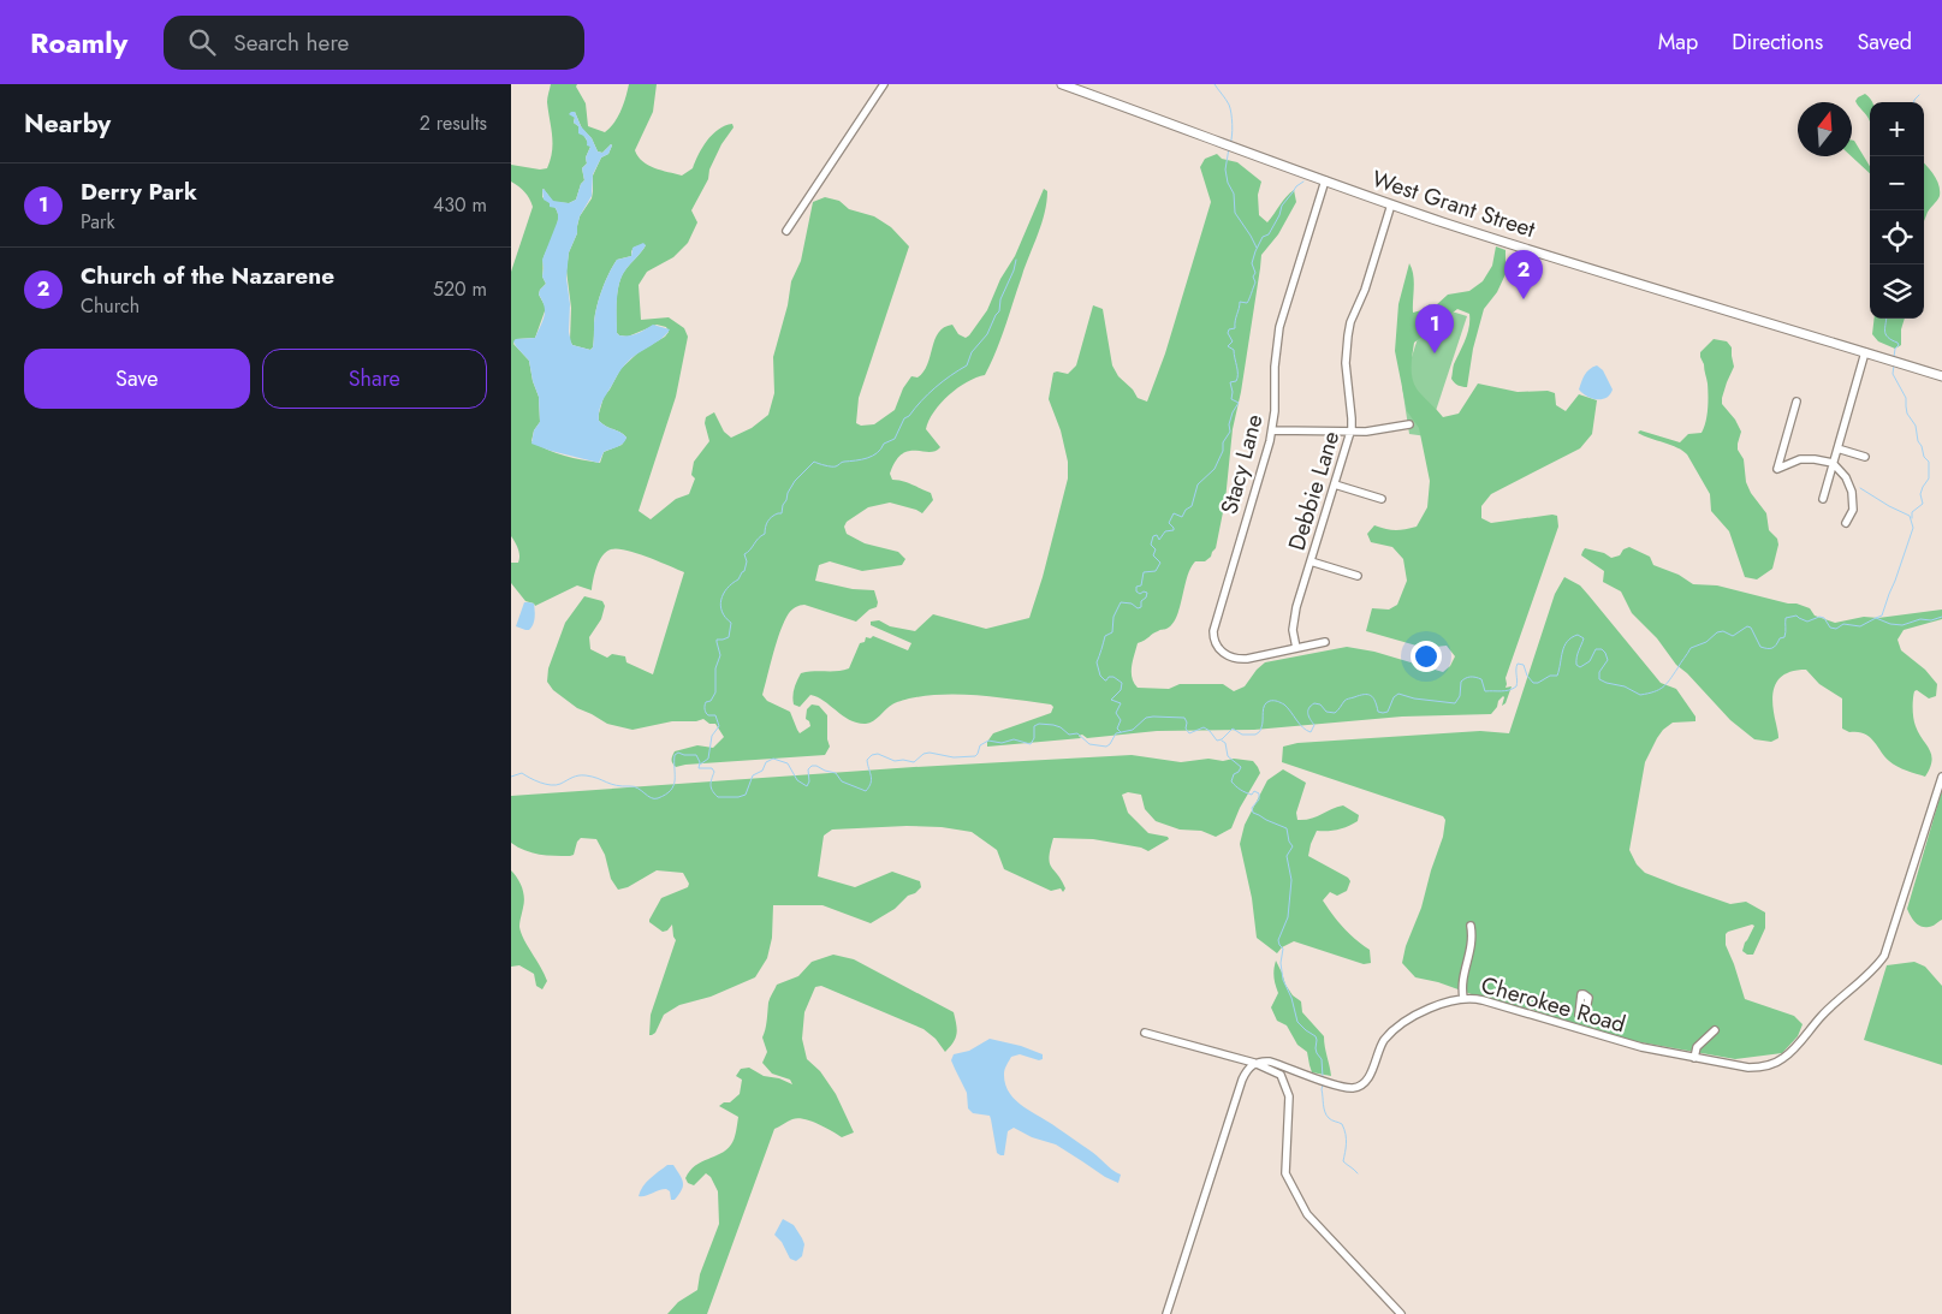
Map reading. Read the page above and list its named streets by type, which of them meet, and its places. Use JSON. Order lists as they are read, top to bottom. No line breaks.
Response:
{"streets":{"main road":["West Grant Street"],"street":["Stacy Lane","Debbie Lane","Cherokee Road"]},"crossings":[["West Grant Street","Stacy Lane"],["West Grant Street","Debbie Lane"],["Stacy Lane","Debbie Lane"]],"north":"top","page":{"header":"Roamly","search":"Search here","nav":["Map","Directions","Saved"],"heading":["Nearby","2 results"],"map_buttons":["+","−"],"list":[{"mark":"1","name":"Derry Park","note":"Park","value":"430 m"},{"mark":"2","name":"Church of the Nazarene","note":"Church","value":"520 m"}],"pins":["2","1"],"buttons":["Save","Share"]}}
